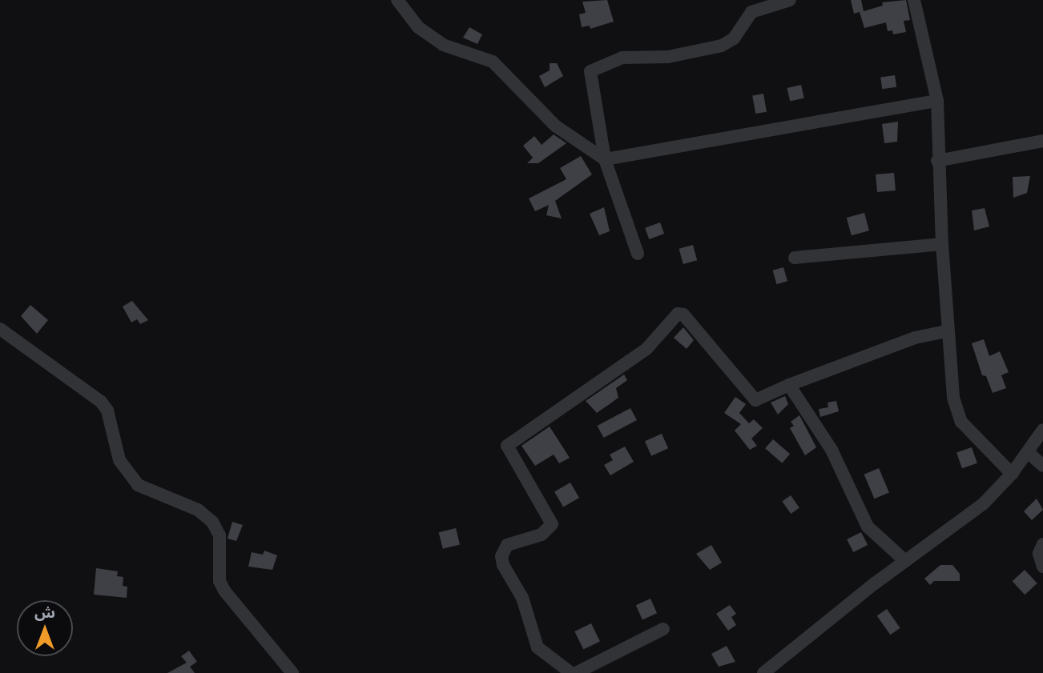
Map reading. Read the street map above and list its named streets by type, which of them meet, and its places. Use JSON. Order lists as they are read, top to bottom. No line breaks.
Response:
{"north":"top"}
